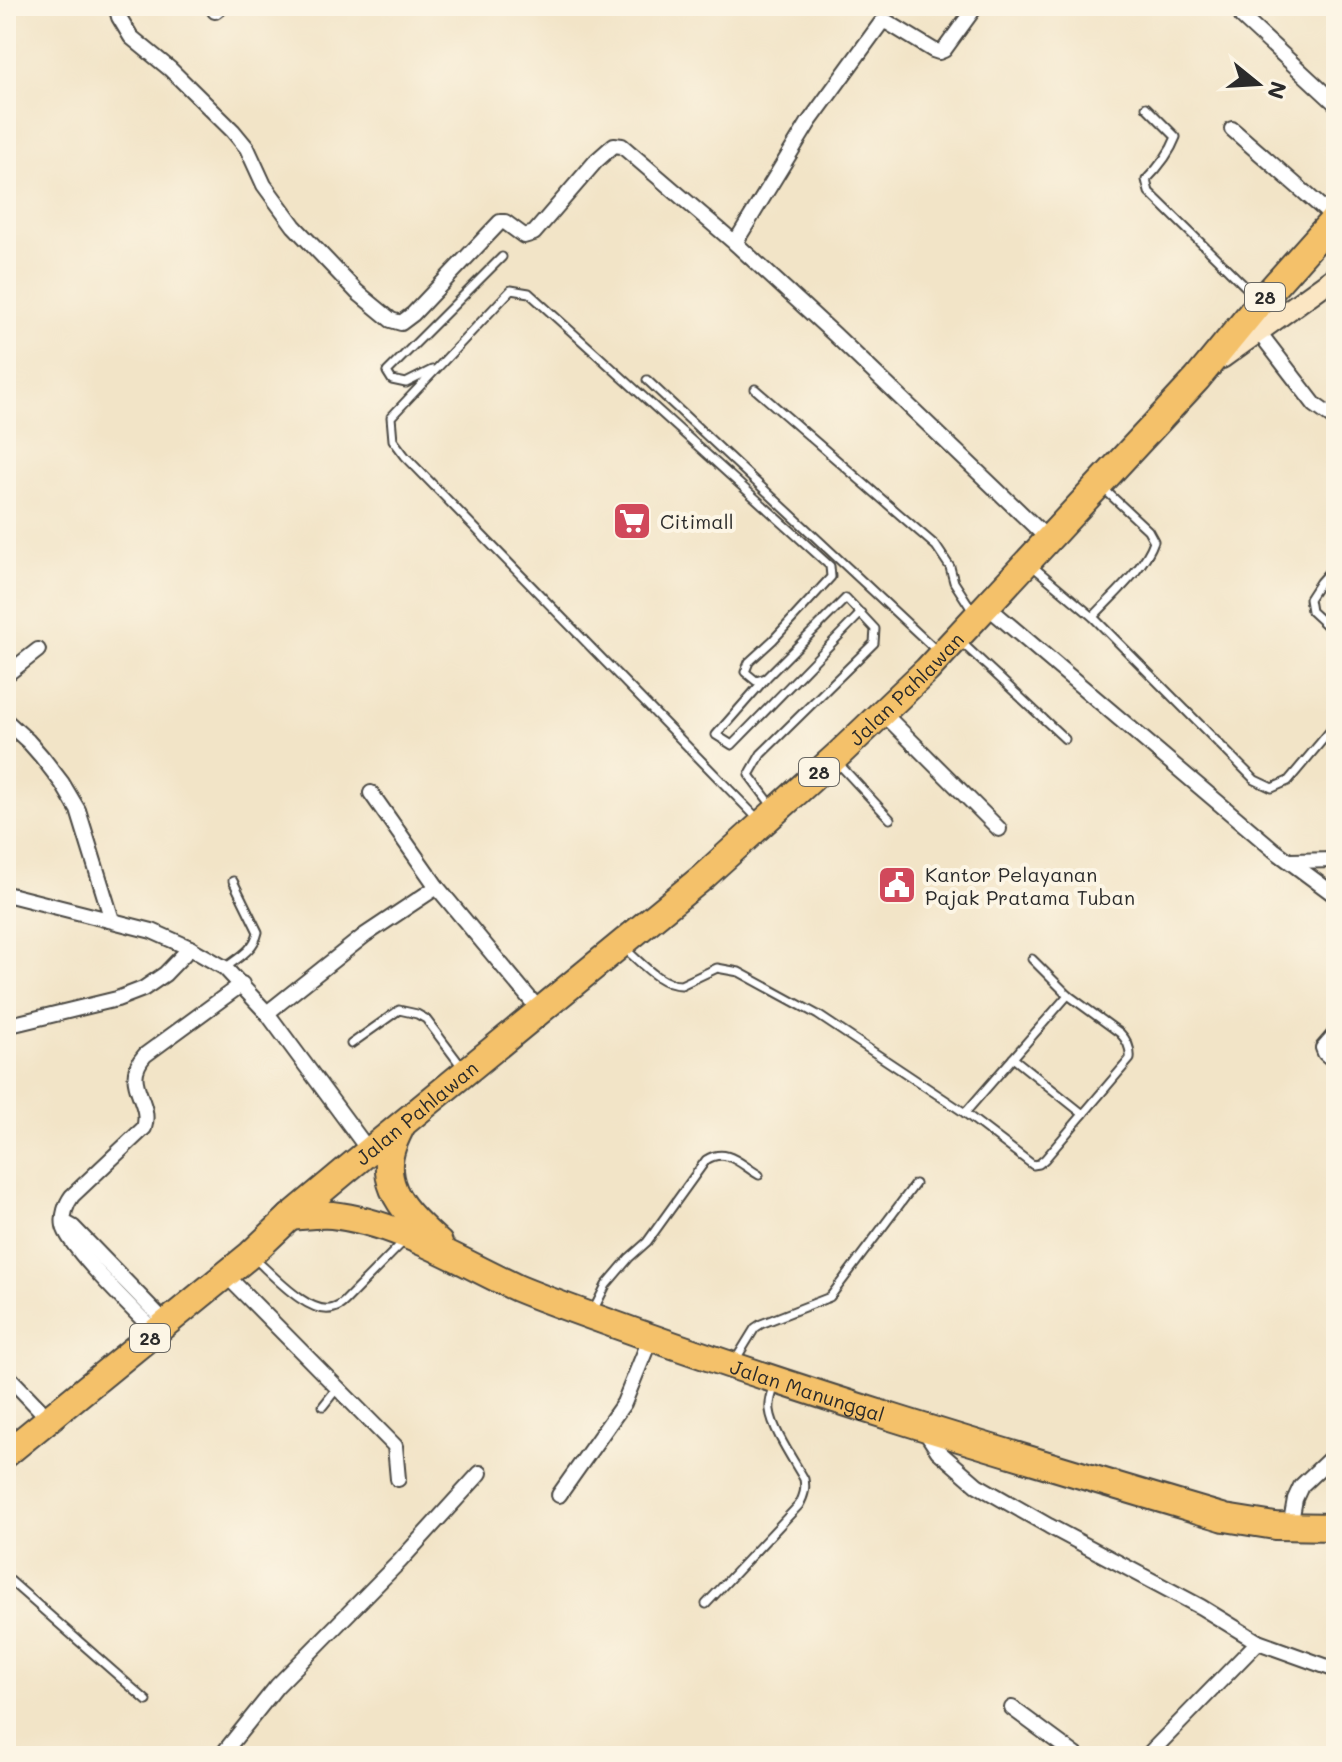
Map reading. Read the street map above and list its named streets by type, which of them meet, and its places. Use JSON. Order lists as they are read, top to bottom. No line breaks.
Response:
{"streets":{"highway":["28","Jalan Pahlawan","Jalan Manunggal"]},"crossings":[["28","Jalan Pahlawan"],["28","Jalan Manunggal"],["Jalan Pahlawan","Jalan Manunggal"]],"places":{"supermarket":["Citimall"],"public building":["Kantor Pelayanan Pajak Pratama Tuban"]},"north":"right"}
